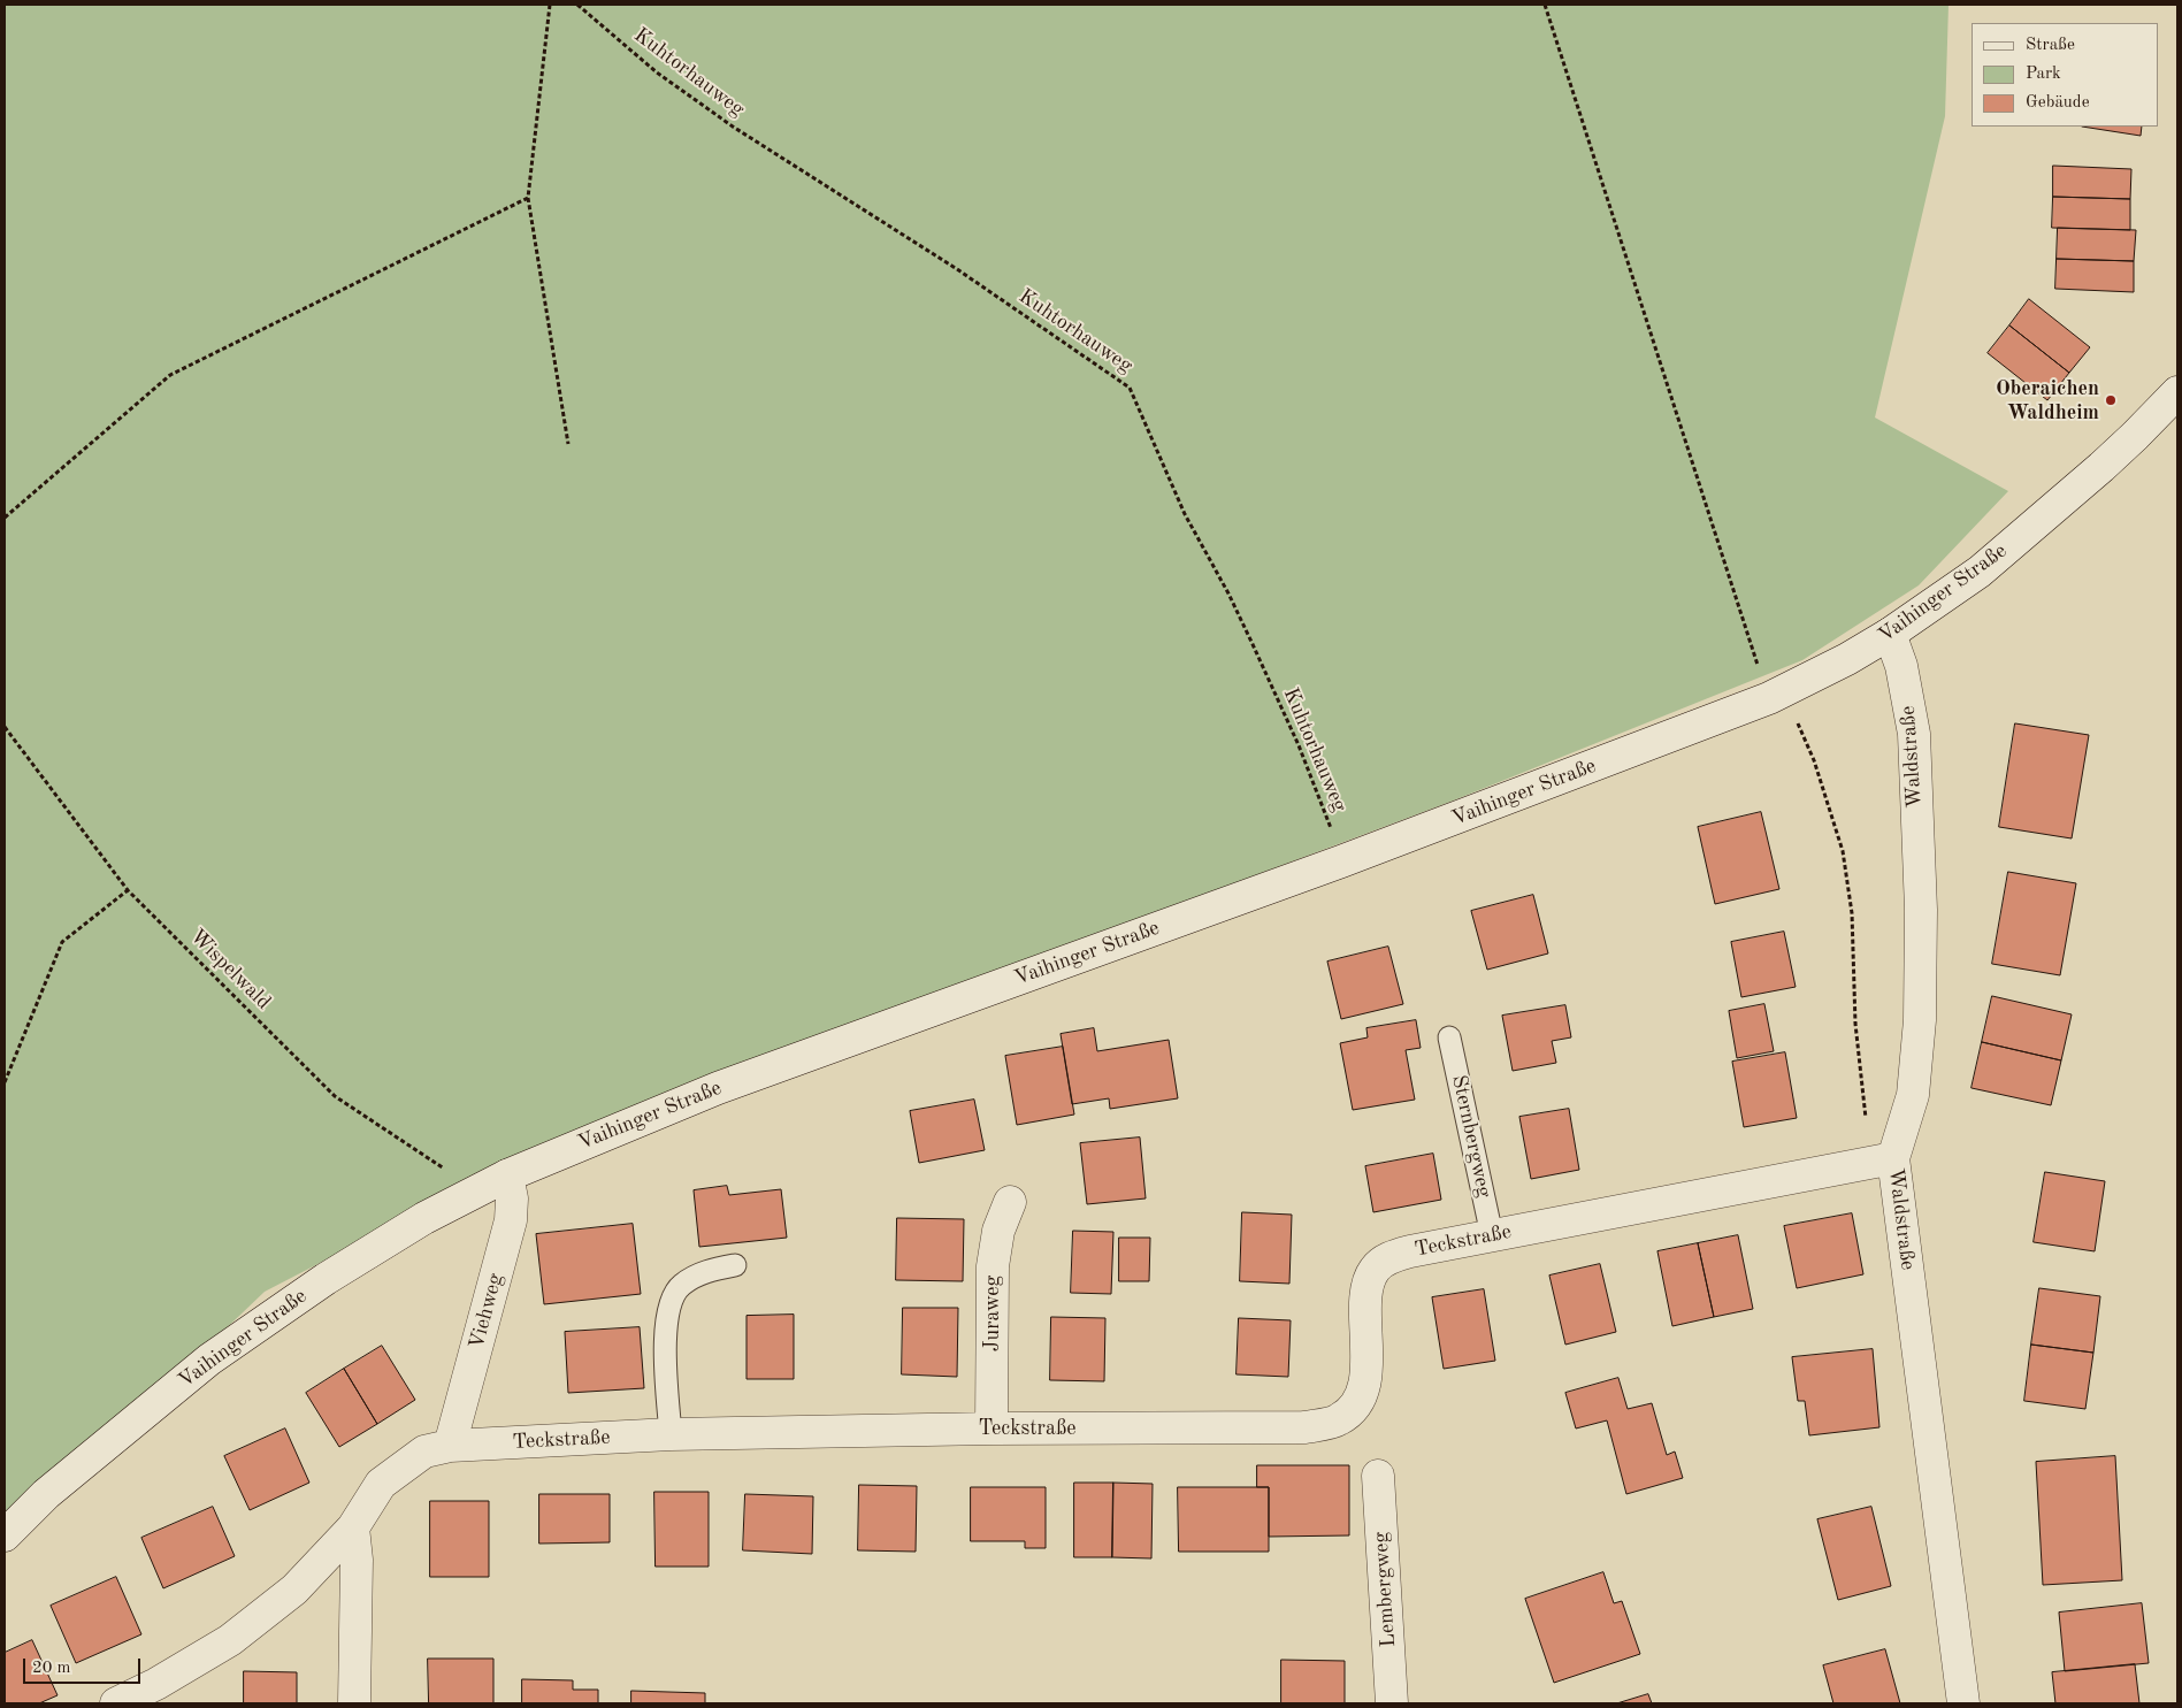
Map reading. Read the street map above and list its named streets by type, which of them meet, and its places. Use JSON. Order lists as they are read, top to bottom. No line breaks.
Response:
{"streets":{"street":["Vaihinger Straße","Waldstraße","Teckstraße","Viehweg","Juraweg","Lembergweg"],"lane":["Sternbergweg"],"path":["Kuhtorhauweg","Wispelwald"]},"crossings":[["Kuhtorhauweg","Vaihinger Straße"],["Vaihinger Straße","Waldstraße"],["Vaihinger Straße","Wispelwald"],["Vaihinger Straße","Viehweg"],["Waldstraße","Teckstraße"],["Sternbergweg","Teckstraße"],["Teckstraße","Viehweg"],["Teckstraße","Juraweg"]],"places":["Oberaichen Waldheim"],"legend":["Straße","Park","Gebäude"],"scale_bar":"20 m"}
